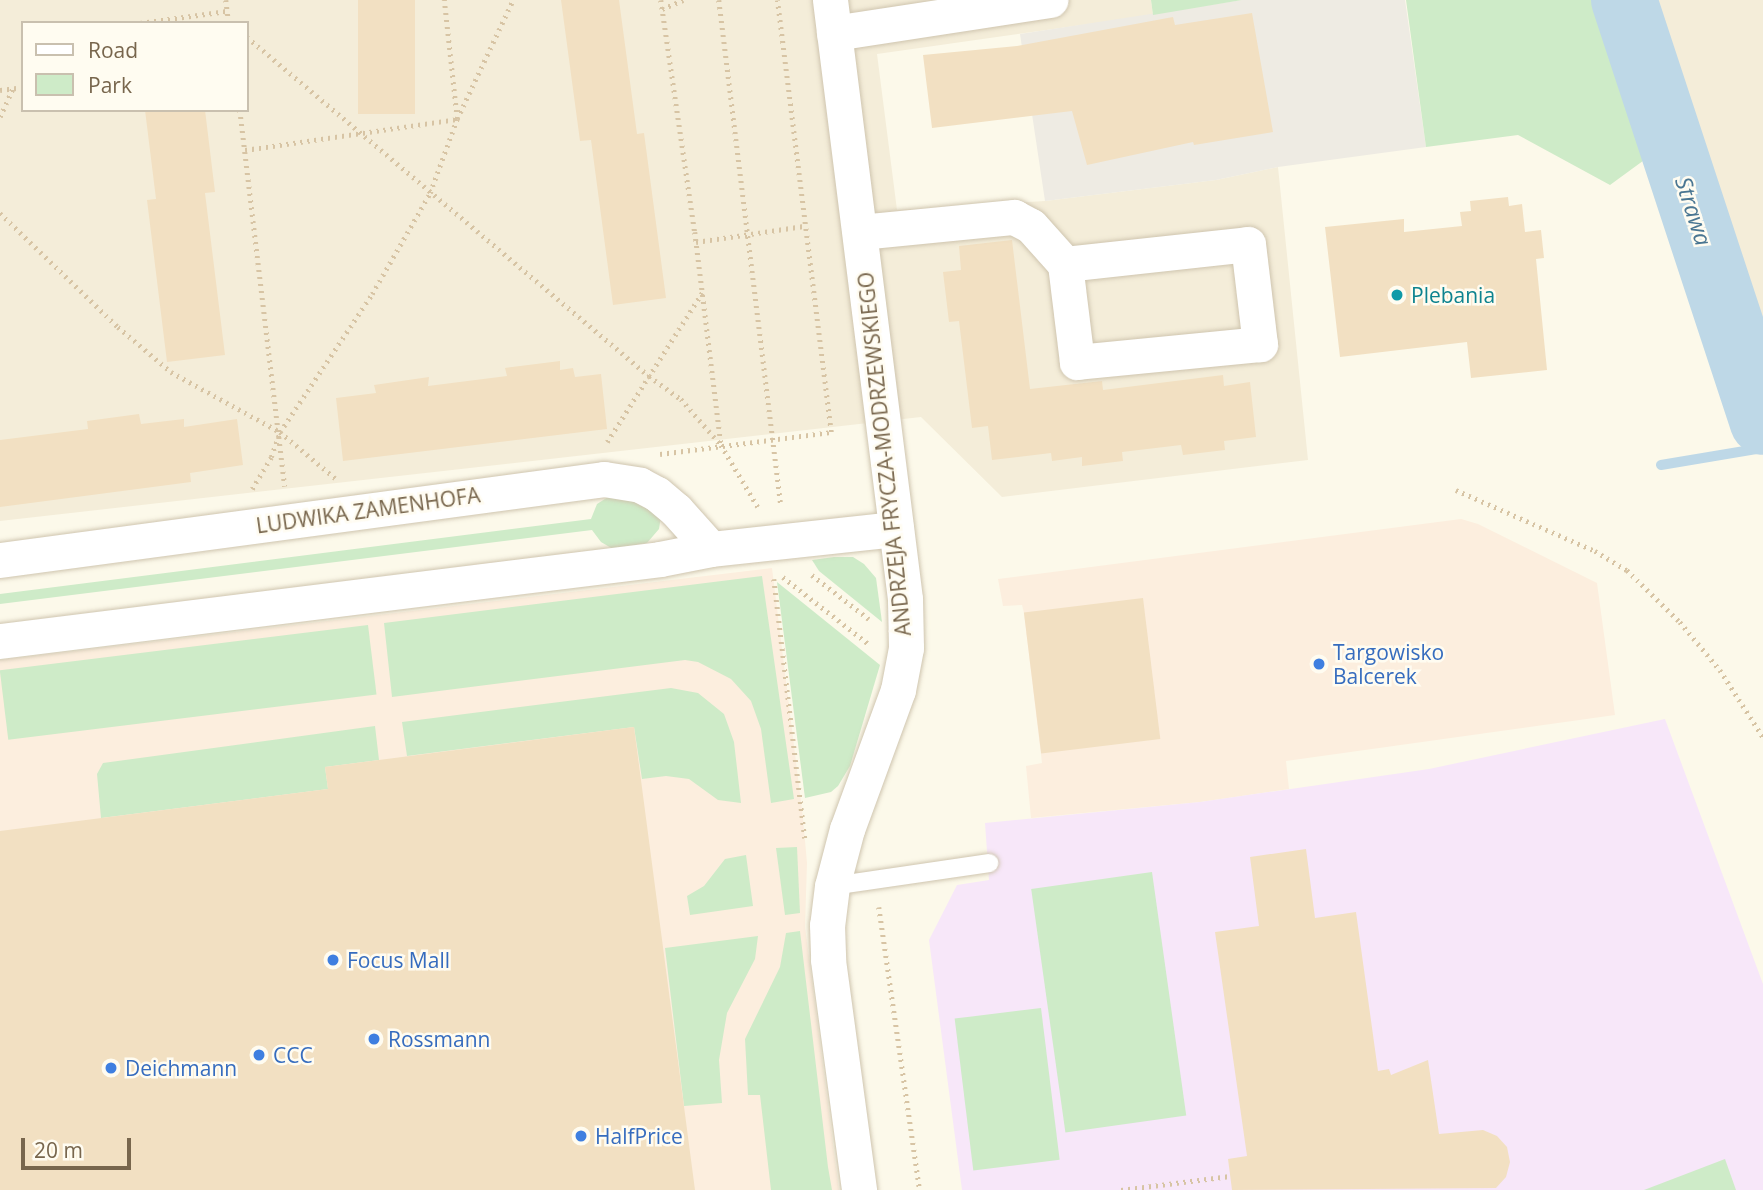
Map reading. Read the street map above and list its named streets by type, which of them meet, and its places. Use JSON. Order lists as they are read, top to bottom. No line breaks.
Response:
{"streets":{"street":["ANDRZEJA FRYCZA-MODRZEWSKIEGO","LUDWIKA ZAMENHOFA"]},"water":["Strawa"],"places":["Plebania","Targowisko Balcerek","Focus Mall","Rossmann","CCC","Deichmann","HalfPrice"],"legend":["Road","Park"],"scale_bar":"20 m"}
